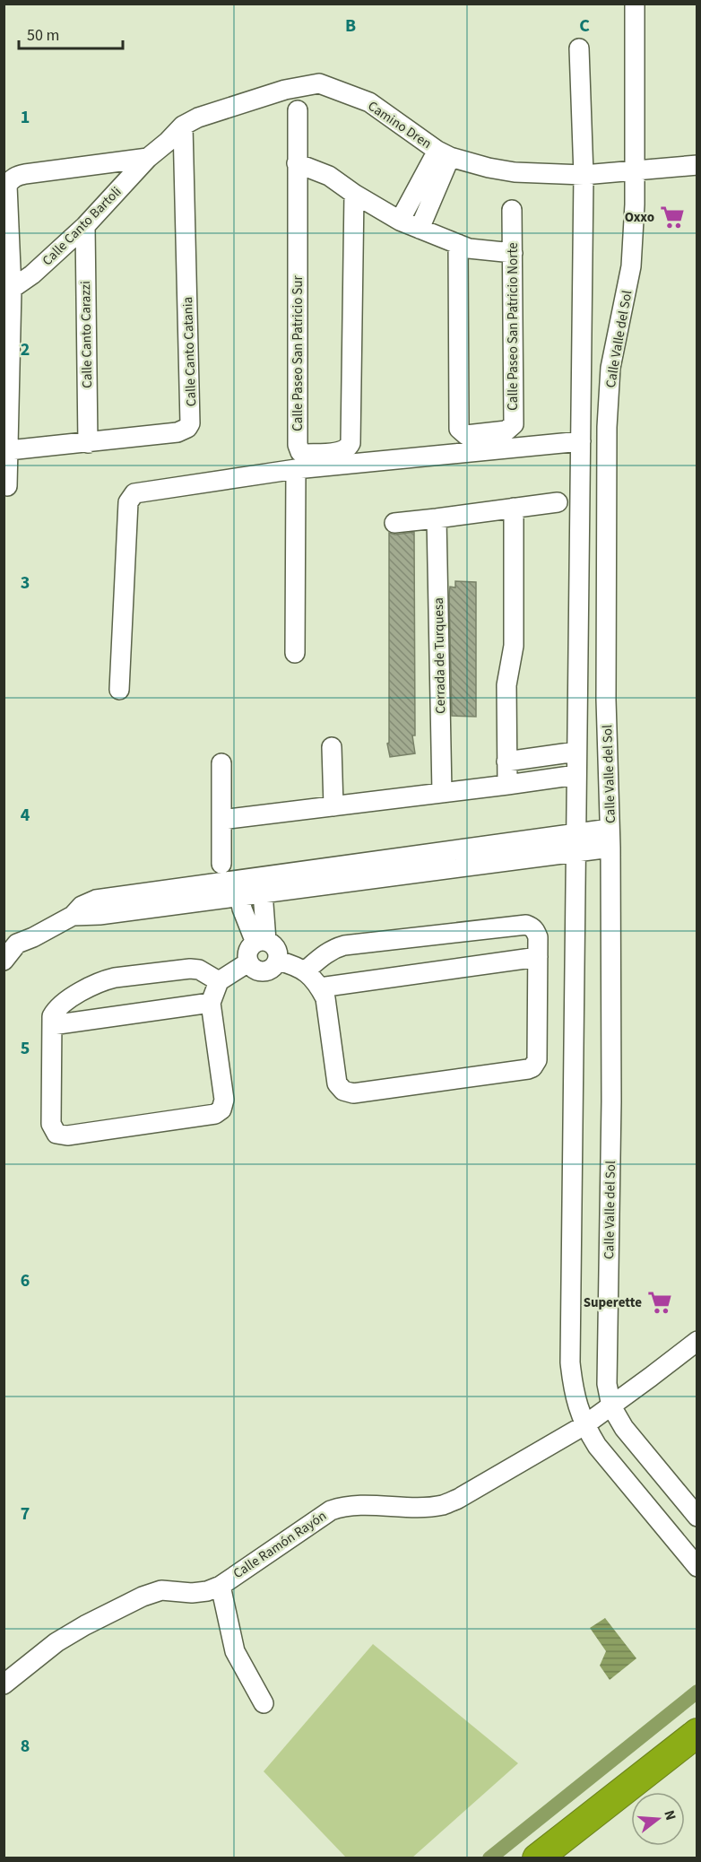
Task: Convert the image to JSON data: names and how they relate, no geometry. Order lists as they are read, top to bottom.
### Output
{
  "streets": {
    "street": [
      "Camino Dren",
      "Calle Canto Bartoli",
      "Calle Paseo San Patricio Norte",
      "Calle Canto Carazzi",
      "Calle Valle del Sol",
      "Calle Canto Catania",
      "Calle Paseo San Patricio Sur",
      "Cerrada de Turquesa",
      "Calle Ramón Rayón"
    ]
  },
  "crossings": [
    ["Camino Dren", "Calle Canto Bartoli"],
    ["Camino Dren", "Calle Valle del Sol"],
    ["Camino Dren", "Calle Canto Catania"],
    ["Calle Canto Bartoli", "Calle Canto Carazzi"],
    ["Calle Canto Carazzi", "Calle Canto Catania"],
    ["Calle Valle del Sol", "Calle Ramón Rayón"]
  ],
  "places": {
    "supermarket": ["Oxxo", "Superette"]
  },
  "scale_bar": "50 m",
  "north": "right",
  "grid": {
    "columns": ["B", "C"],
    "rows": [
      "1",
      "2",
      "3",
      "4",
      "5",
      "6",
      "7",
      "8"
    ]
  }
}
